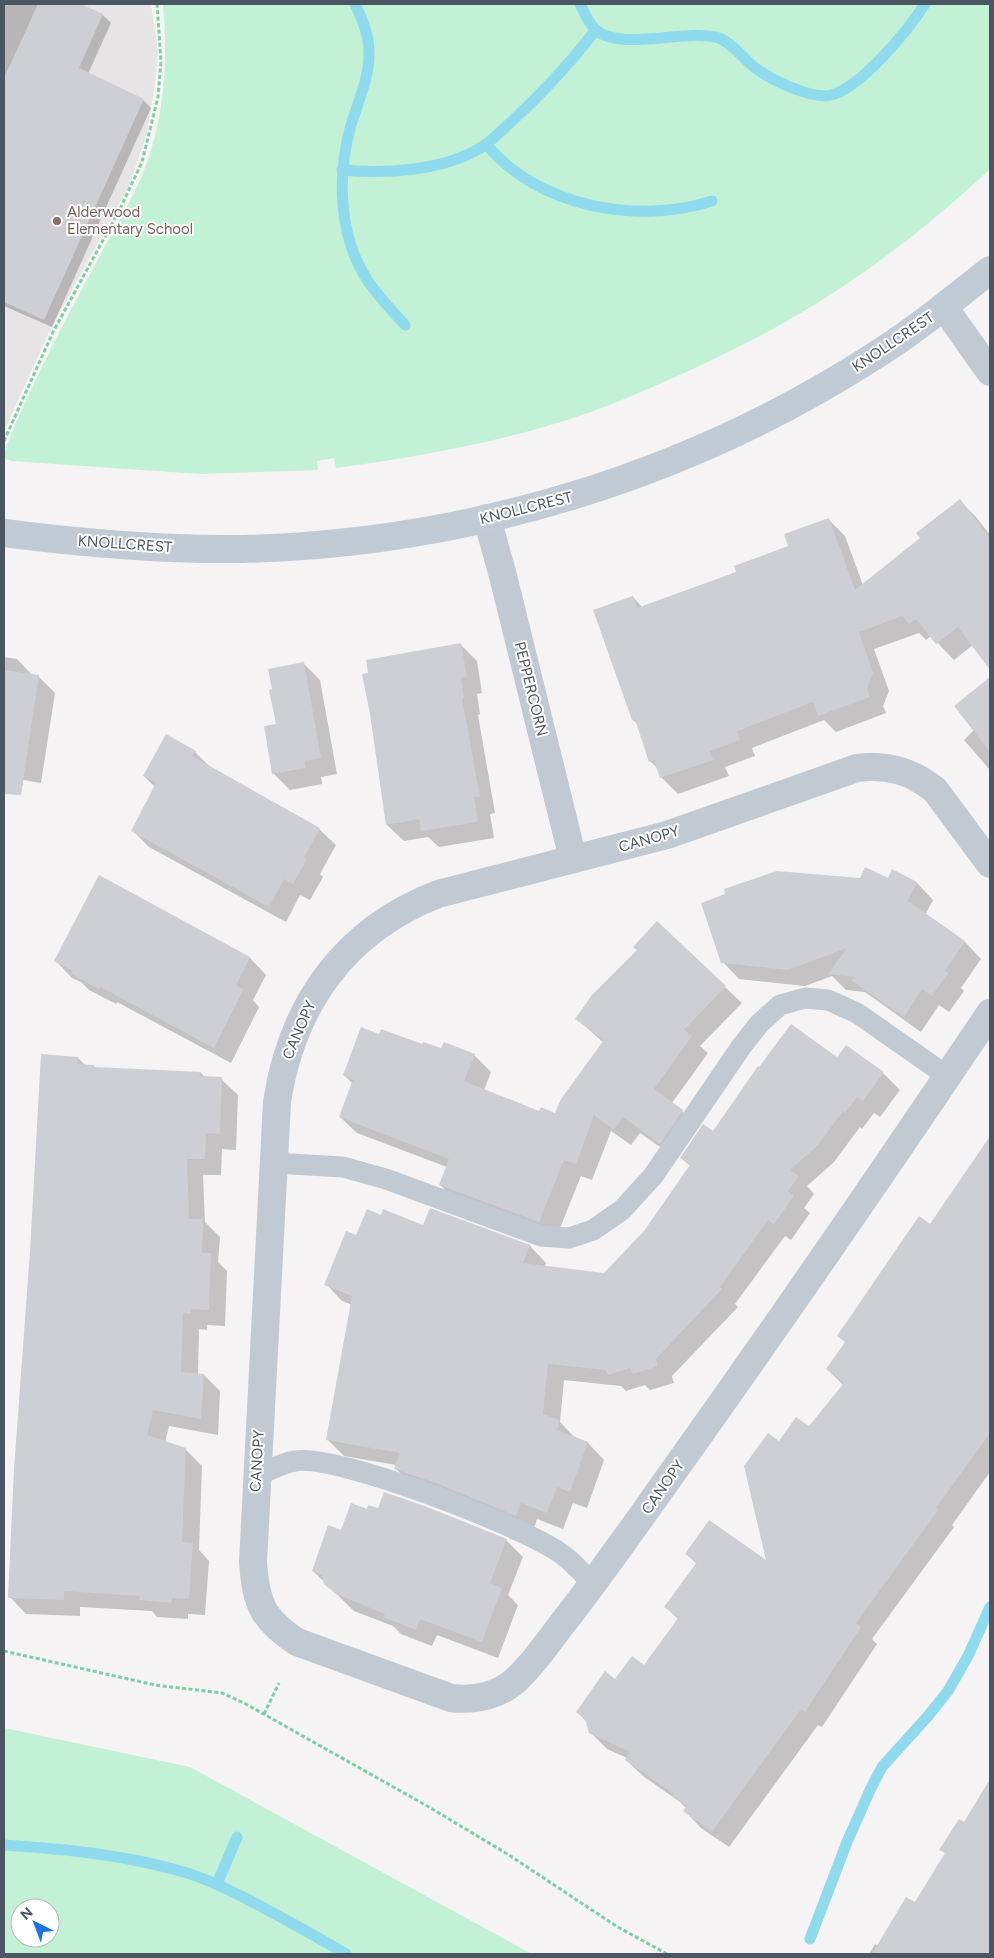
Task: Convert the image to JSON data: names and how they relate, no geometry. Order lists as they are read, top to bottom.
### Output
{
  "streets": {
    "street": ["KNOLLCREST", "PEPPERCORN", "CANOPY"]
  },
  "crossings": [
    ["KNOLLCREST", "PEPPERCORN"],
    ["PEPPERCORN", "CANOPY"]
  ],
  "places": ["Alderwood Elementary School"],
  "north": "top left"
}
